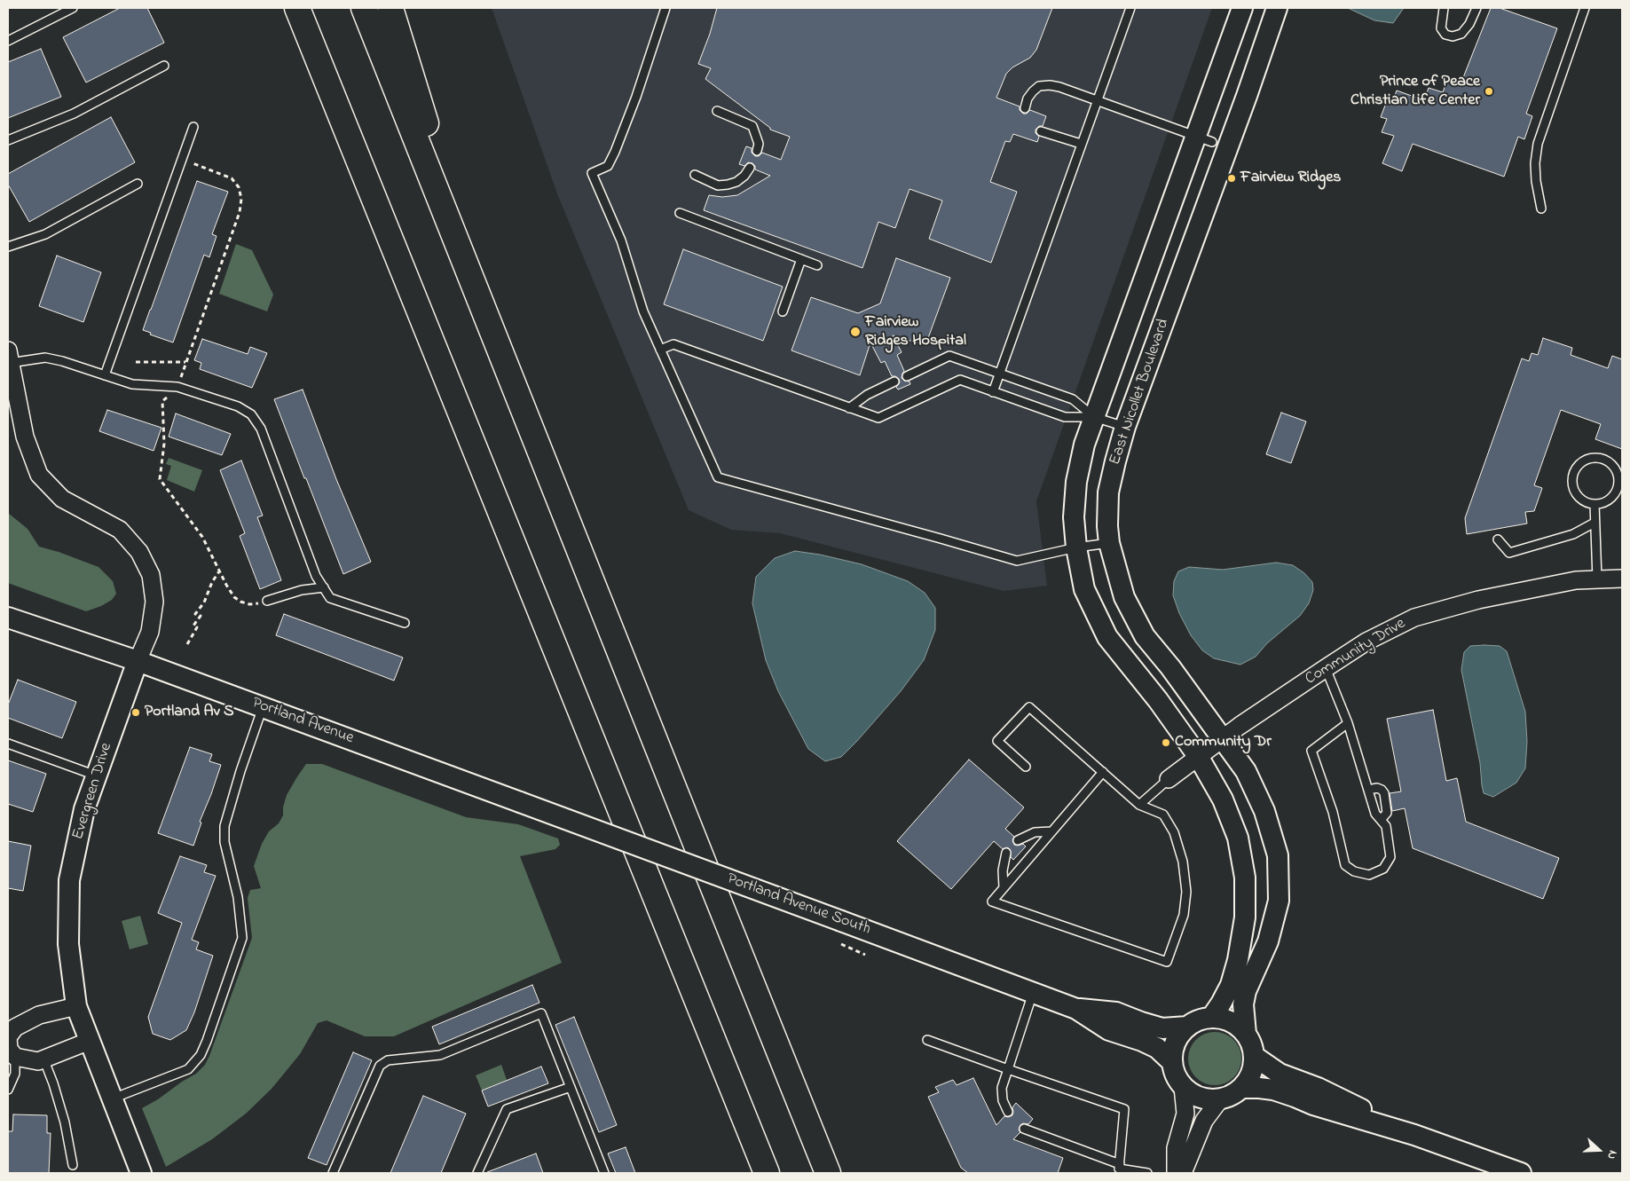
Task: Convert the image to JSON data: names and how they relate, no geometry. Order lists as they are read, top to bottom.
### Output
{
  "streets": {
    "street": [
      "East Nicollet Boulevard",
      "Community Drive",
      "Portland Avenue",
      "Evergreen Drive",
      "Portland Avenue South"
    ]
  },
  "crossings": [
    ["East Nicollet Boulevard", "Community Drive"],
    ["East Nicollet Boulevard", "Portland Avenue South"],
    ["Portland Avenue", "Evergreen Drive"],
    ["Portland Avenue", "Portland Avenue South"]
  ],
  "places": [
    "Prince of Peace Christian Life Center",
    "Fairview Ridges",
    "Fairview Ridges Hospital",
    "Portland Av S",
    "Community Dr"
  ],
  "north": "right"
}
